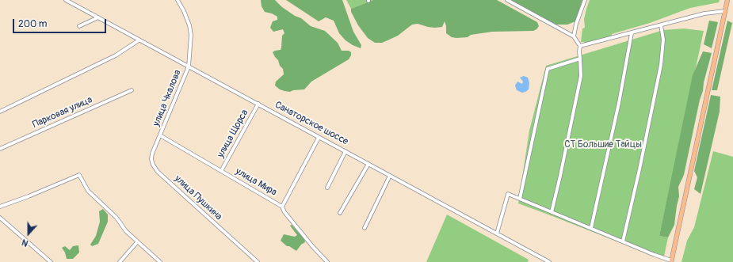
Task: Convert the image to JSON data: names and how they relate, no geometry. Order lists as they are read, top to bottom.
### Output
{
  "streets": {
    "street": [
      "улица Чкалова",
      "Парковая улица",
      "Санаторское шоссе",
      "улица Щорса",
      "улица Мира",
      "улица Пушкина"
    ]
  },
  "crossings": [
    ["улица Чкалова", "Санаторское шоссе"],
    ["улица Чкалова", "улица Мира"],
    ["улица Чкалова", "улица Пушкина"],
    ["Санаторское шоссе", "улица Щорса"],
    ["улица Щорса", "улица Мира"],
    ["улица Мира", "улица Пушкина"]
  ],
  "parks": ["СТ Большие Тайцы"],
  "scale_bar": "200 m",
  "north": "bottom"
}
